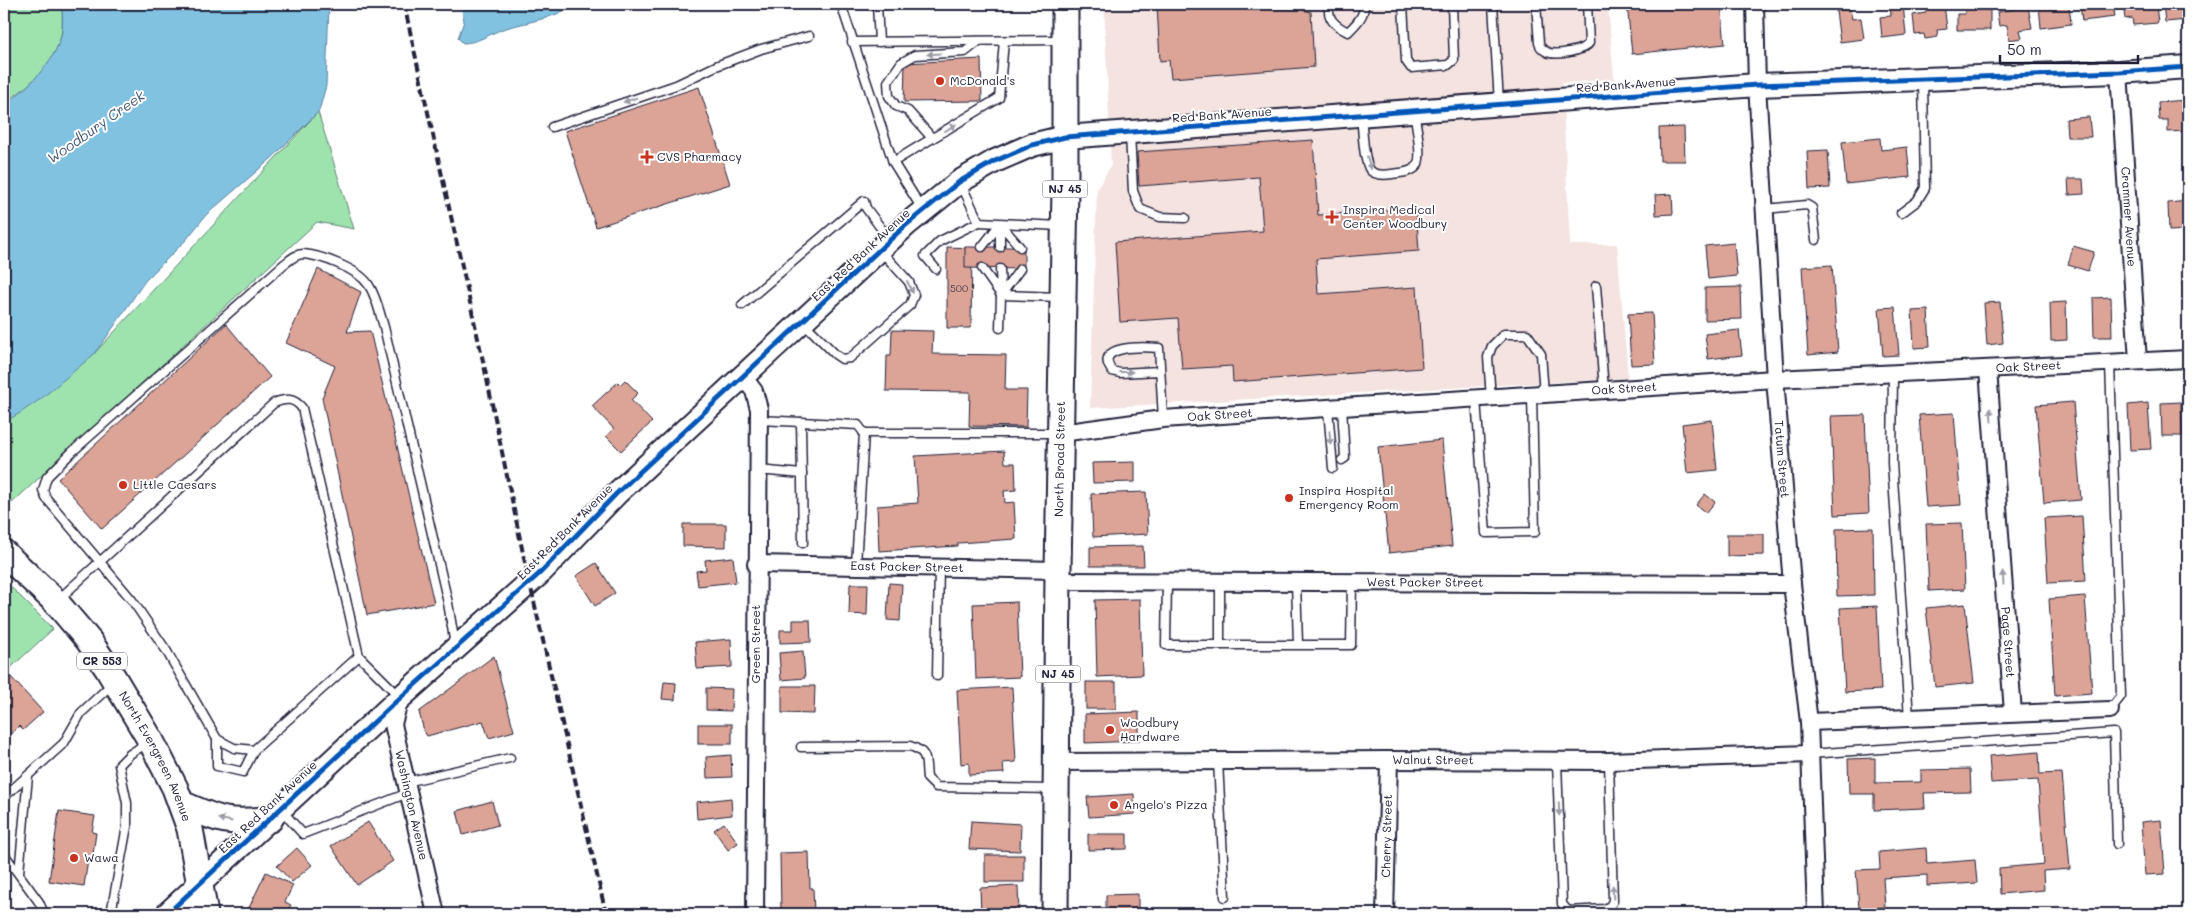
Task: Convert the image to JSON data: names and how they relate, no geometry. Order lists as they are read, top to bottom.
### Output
{
  "streets": {
    "main road": [
      "NJ 45",
      "North Broad Street",
      "CR 553",
      "North Evergreen Avenue"
    ],
    "street": [
      "Red Bank Avenue",
      "Crammer Avenue",
      "East Red Bank Avenue",
      "Oak Street",
      "Tatum Street",
      "East Packer Street",
      "West Packer Street",
      "Page Street",
      "Green Street",
      "Walnut Street",
      "Washington Avenue",
      "Cherry Street"
    ]
  },
  "crossings": [
    ["Red Bank Avenue", "Crammer Avenue"],
    ["Red Bank Avenue", "East Red Bank Avenue"],
    ["Red Bank Avenue", "North Broad Street"],
    ["Red Bank Avenue", "Tatum Street"],
    ["Crammer Avenue", "Oak Street"],
    ["East Red Bank Avenue", "North Broad Street"],
    ["East Red Bank Avenue", "Green Street"],
    ["East Red Bank Avenue", "North Evergreen Avenue"],
    ["East Red Bank Avenue", "Washington Avenue"],
    ["Oak Street", "North Broad Street"],
    ["Oak Street", "Tatum Street"],
    ["Oak Street", "Page Street"],
    ["North Broad Street", "East Packer Street"],
    ["North Broad Street", "West Packer Street"],
    ["North Broad Street", "Walnut Street"],
    ["Tatum Street", "West Packer Street"],
    ["Tatum Street", "Walnut Street"],
    ["East Packer Street", "West Packer Street"],
    ["East Packer Street", "Green Street"],
    ["Walnut Street", "Cherry Street"]
  ],
  "one_way": ["Page Street"],
  "water": ["Woodbury Creek"],
  "places": {
    "other": [
      "McDonald's",
      "Little Caesars",
      "Inspira Hospital Emergency Room",
      "Woodbury Hardware",
      "Angelo's Pizza",
      "Wawa"
    ],
    "health": ["CVS Pharmacy", "Inspira Medical Center Woodbury"]
  },
  "house_numbers": ["500"],
  "scale_bar": "50 m"
}
